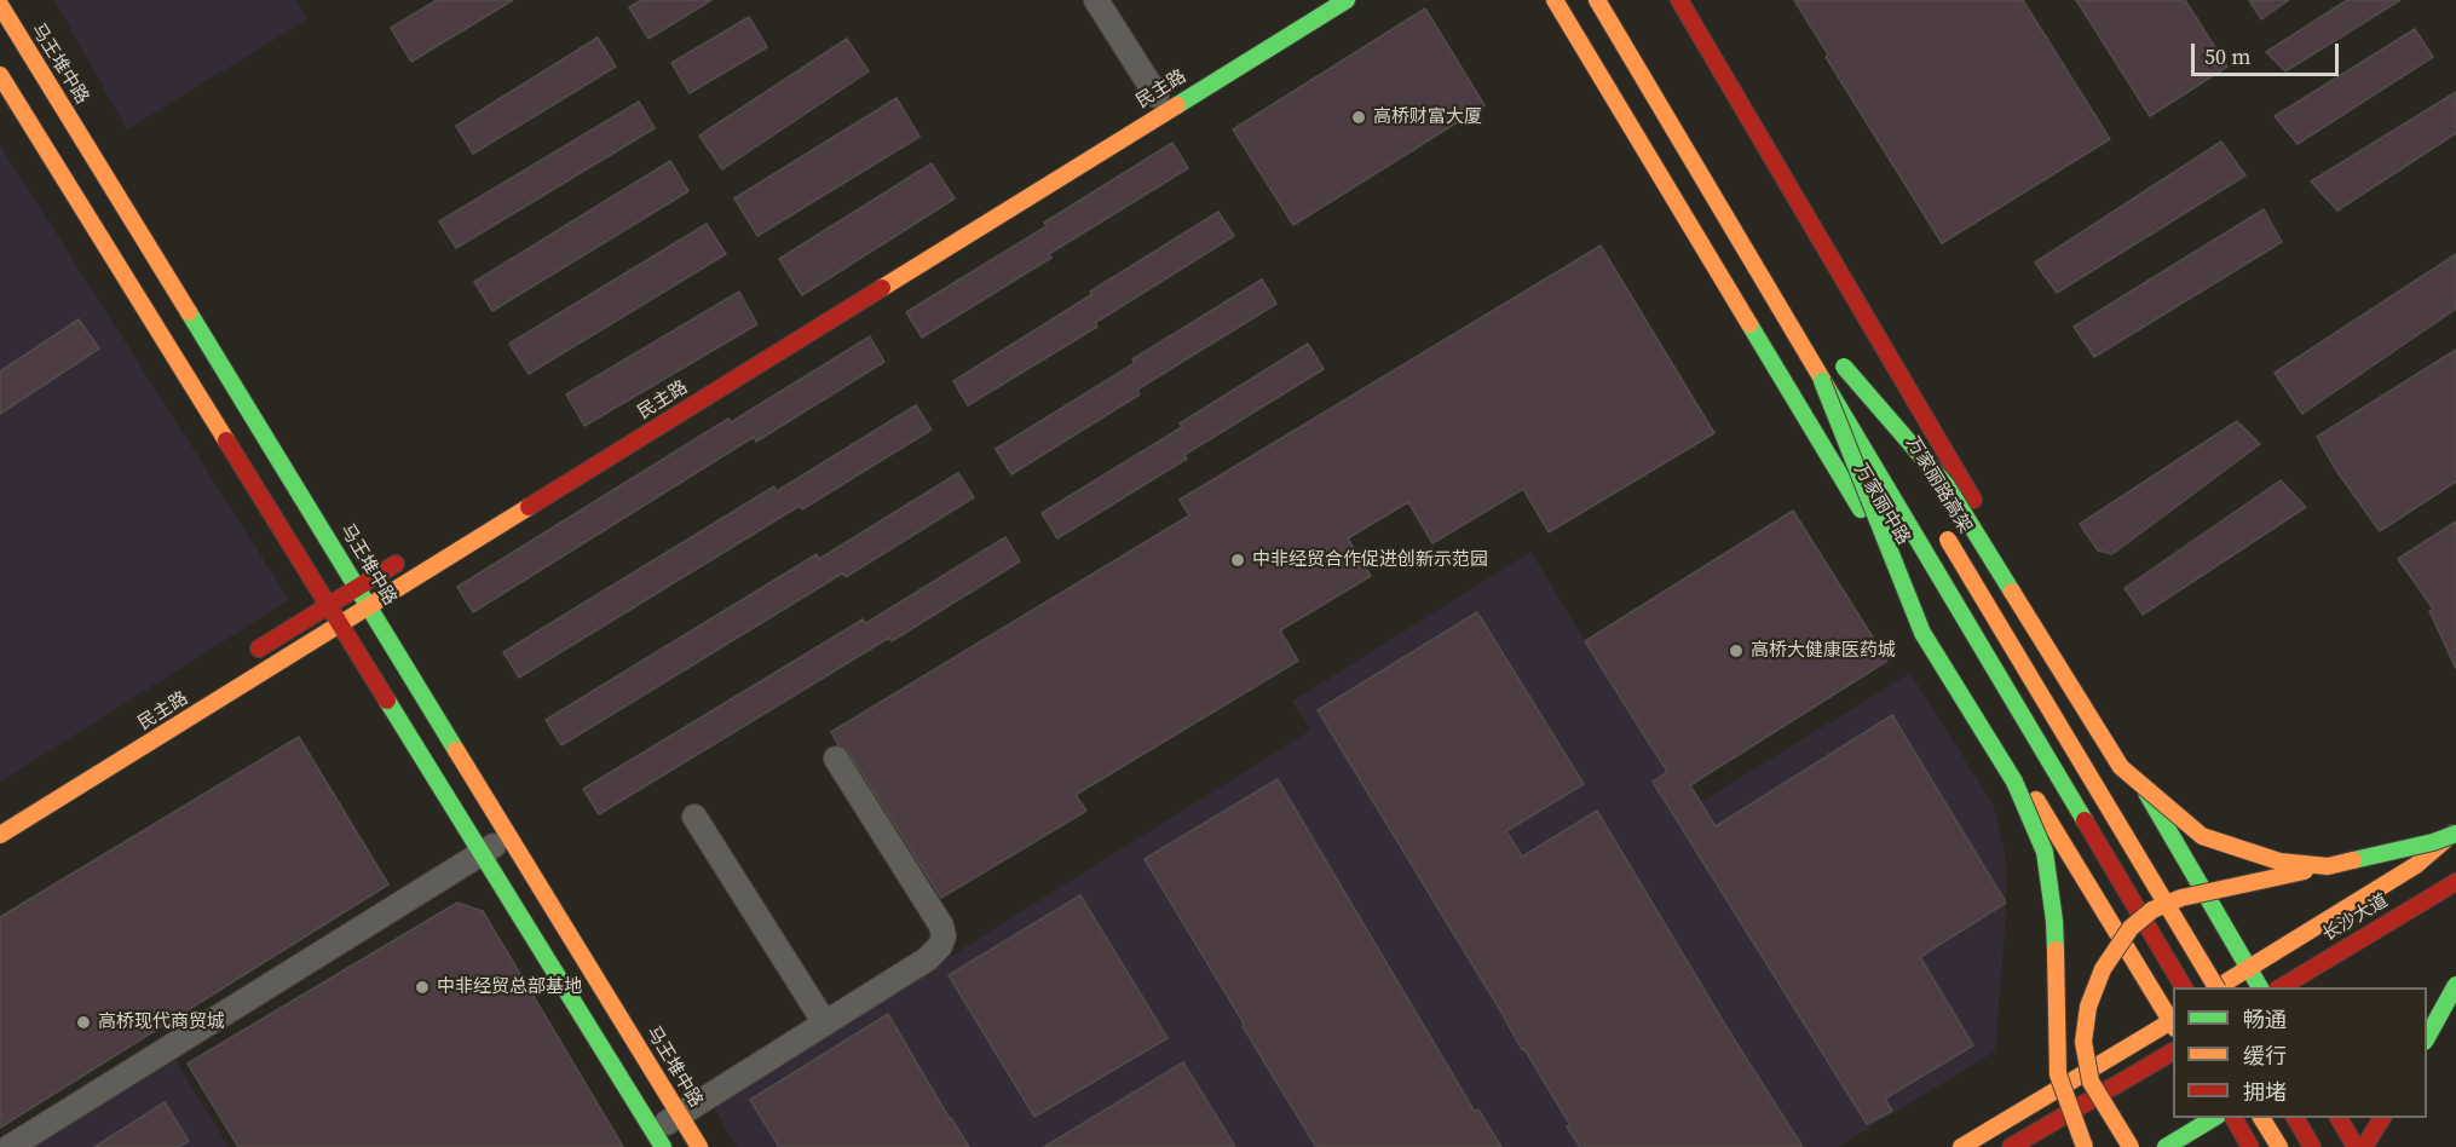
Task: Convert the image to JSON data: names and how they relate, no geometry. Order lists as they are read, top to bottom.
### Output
{
  "streets": {
    "main road": [
      "马王堆中路",
      "民主路",
      "万家丽路高架",
      "万家丽中路",
      "长沙大道"
    ]
  },
  "crossings": [
    ["马王堆中路", "民主路"]
  ],
  "places": [
    "高桥财富大厦",
    "中非经贸合作促进创新示范园",
    "高桥大健康医药城",
    "中非经贸总部基地",
    "高桥现代商贸城"
  ],
  "legend": ["畅通", "缓行", "拥堵"],
  "scale_bar": "50 m"
}
